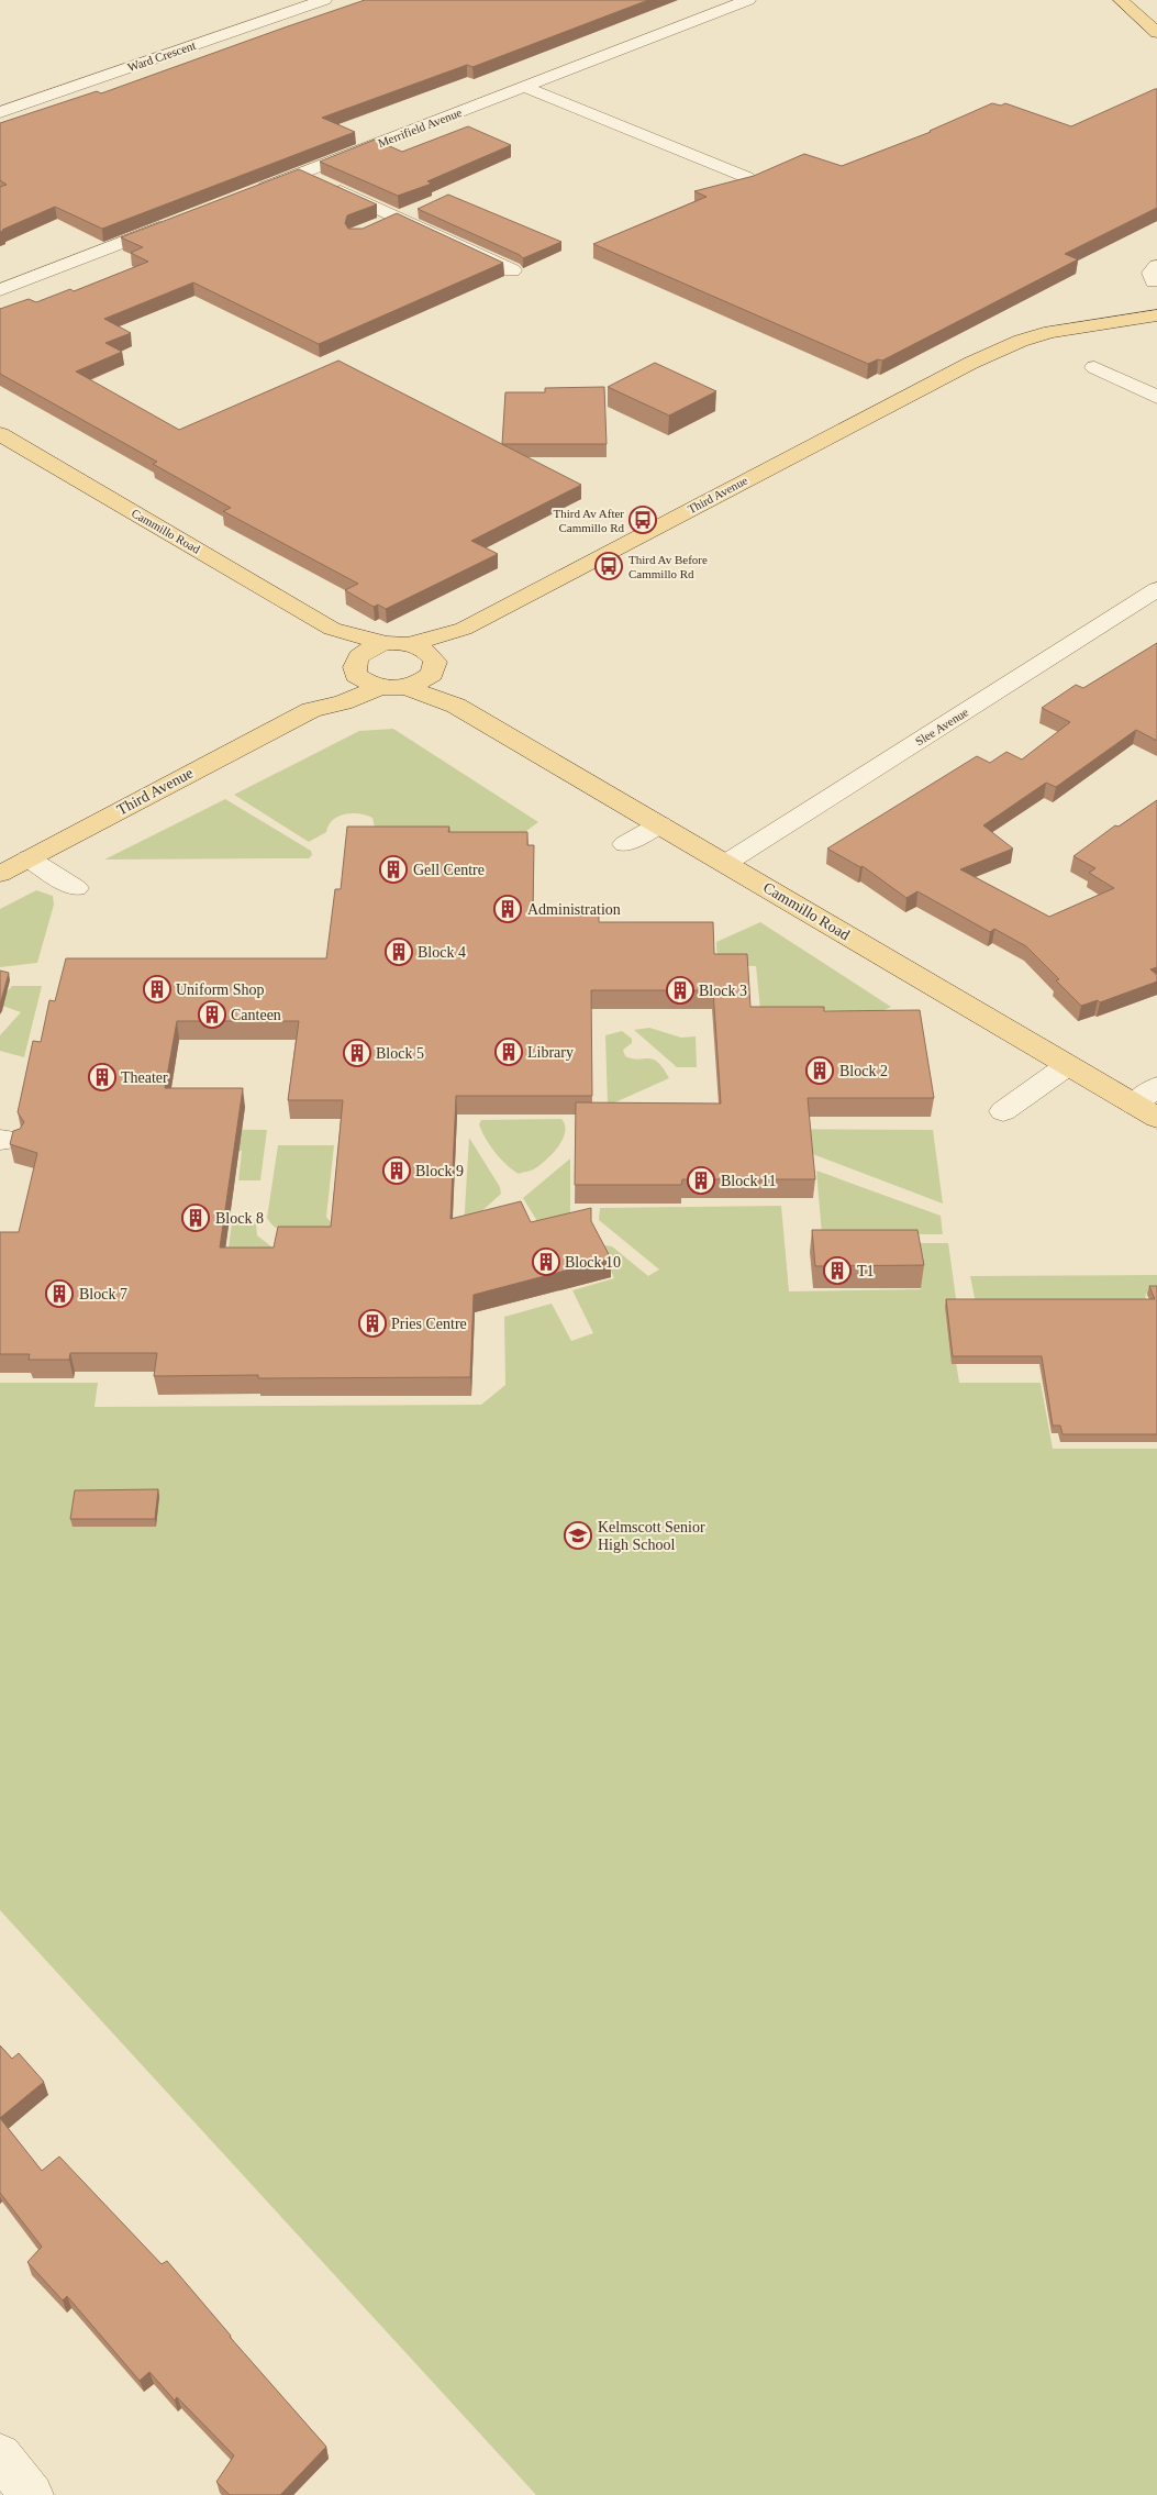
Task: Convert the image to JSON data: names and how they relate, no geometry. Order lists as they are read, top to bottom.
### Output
{
  "streets": {
    "main road": ["Third Avenue", "Cammillo Road"],
    "street": ["Ward Crescent", "Merrifield Avenue", "Slee Avenue"]
  },
  "crossings": [
    ["Third Avenue", "Cammillo Road"],
    ["Cammillo Road", "Slee Avenue"]
  ],
  "places": {
    "bus stop": ["Third Av After Cammillo Rd", "Third Av Before Cammillo Rd"],
    "building": [
      "Gell Centre",
      "Administration",
      "Block 4",
      "Uniform Shop",
      "Block 3",
      "Canteen",
      "Library",
      "Block 5",
      "Block 2",
      "Theater",
      "Block 9",
      "Block 11",
      "Block 8",
      "Block 10",
      "T1",
      "Block 7",
      "Pries Centre"
    ],
    "school or university": ["Kelmscott Senior High School"]
  }
}
